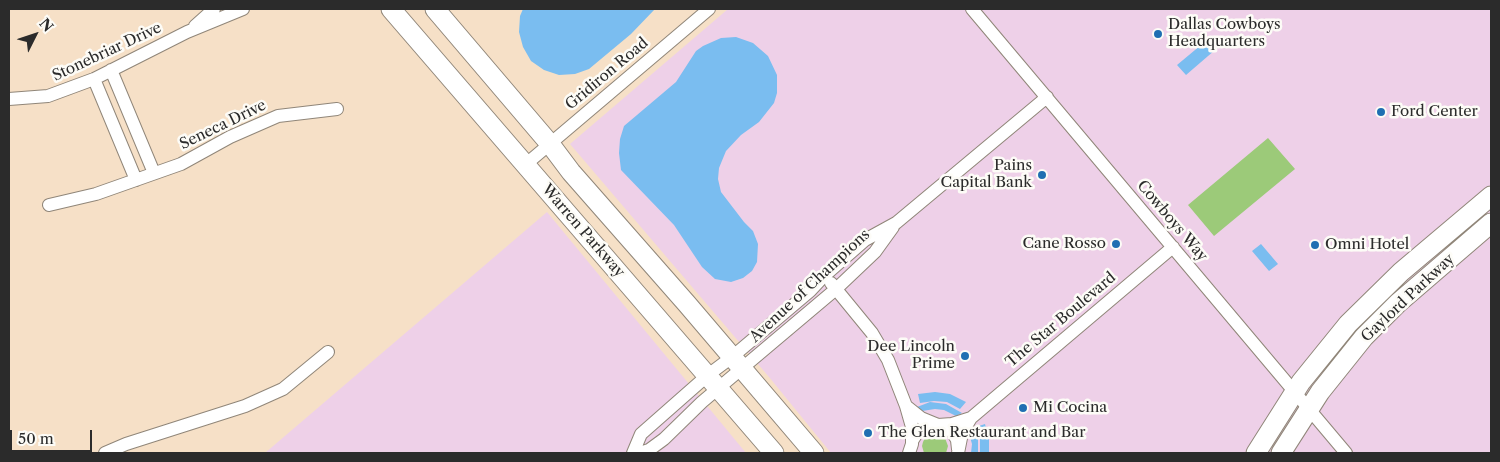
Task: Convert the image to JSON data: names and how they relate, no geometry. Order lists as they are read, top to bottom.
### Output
{
  "streets": {
    "main road": ["Warren Parkway", "Gaylord Parkway"],
    "street": [
      "Stonebriar Drive",
      "Gridiron Road",
      "Seneca Drive",
      "Cowboys Way",
      "Avenue of Champions",
      "The Star Boulevard"
    ]
  },
  "crossings": [
    ["Gridiron Road", "Warren Parkway"],
    ["Cowboys Way", "Avenue of Champions"],
    ["Cowboys Way", "Gaylord Parkway"],
    ["Cowboys Way", "The Star Boulevard"],
    ["Warren Parkway", "Avenue of Champions"]
  ],
  "places": [
    "Dallas Cowboys Headquarters",
    "Ford Center",
    "Pains Capital Bank",
    "Cane Rosso",
    "Omni Hotel",
    "Dee Lincoln Prime",
    "Mi Cocina",
    "The Glen Restaurant and Bar"
  ],
  "scale_bar": "50 m",
  "north": "top right"
}
